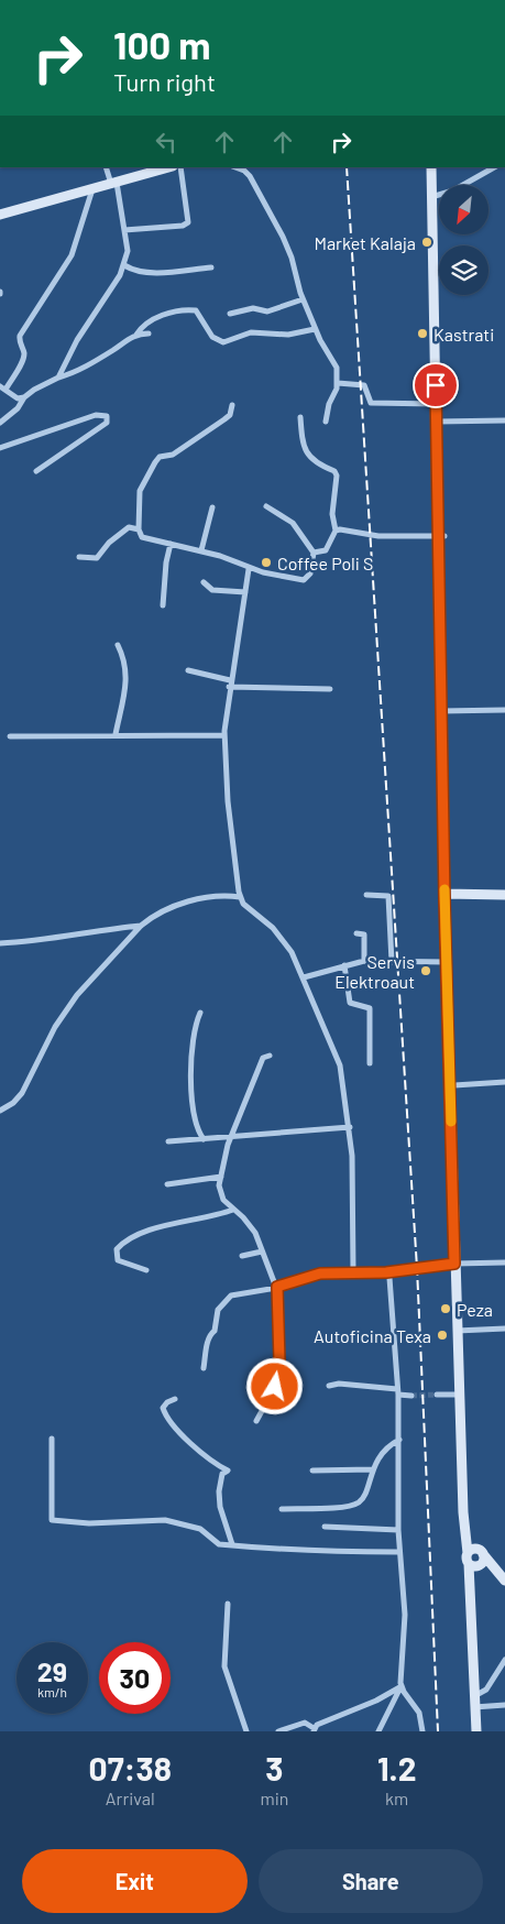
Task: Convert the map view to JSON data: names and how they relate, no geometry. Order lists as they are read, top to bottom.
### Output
{
  "places": [
    "Market Kalaja",
    "Kastrati",
    "Coffee Poli S",
    "Servis Elektroaut",
    "Peza",
    "Autoficina Texa"
  ],
  "north": "bottom left",
  "page": {
    "turn": ["100 m", "Turn right"],
    "speed": "29 km/h",
    "limit": "30",
    "eta": [
      "07:38",
      "Arrival",
      "3",
      "min",
      "1.2",
      "km"
    ],
    "buttons": ["Exit", "Share"]
  }
}
